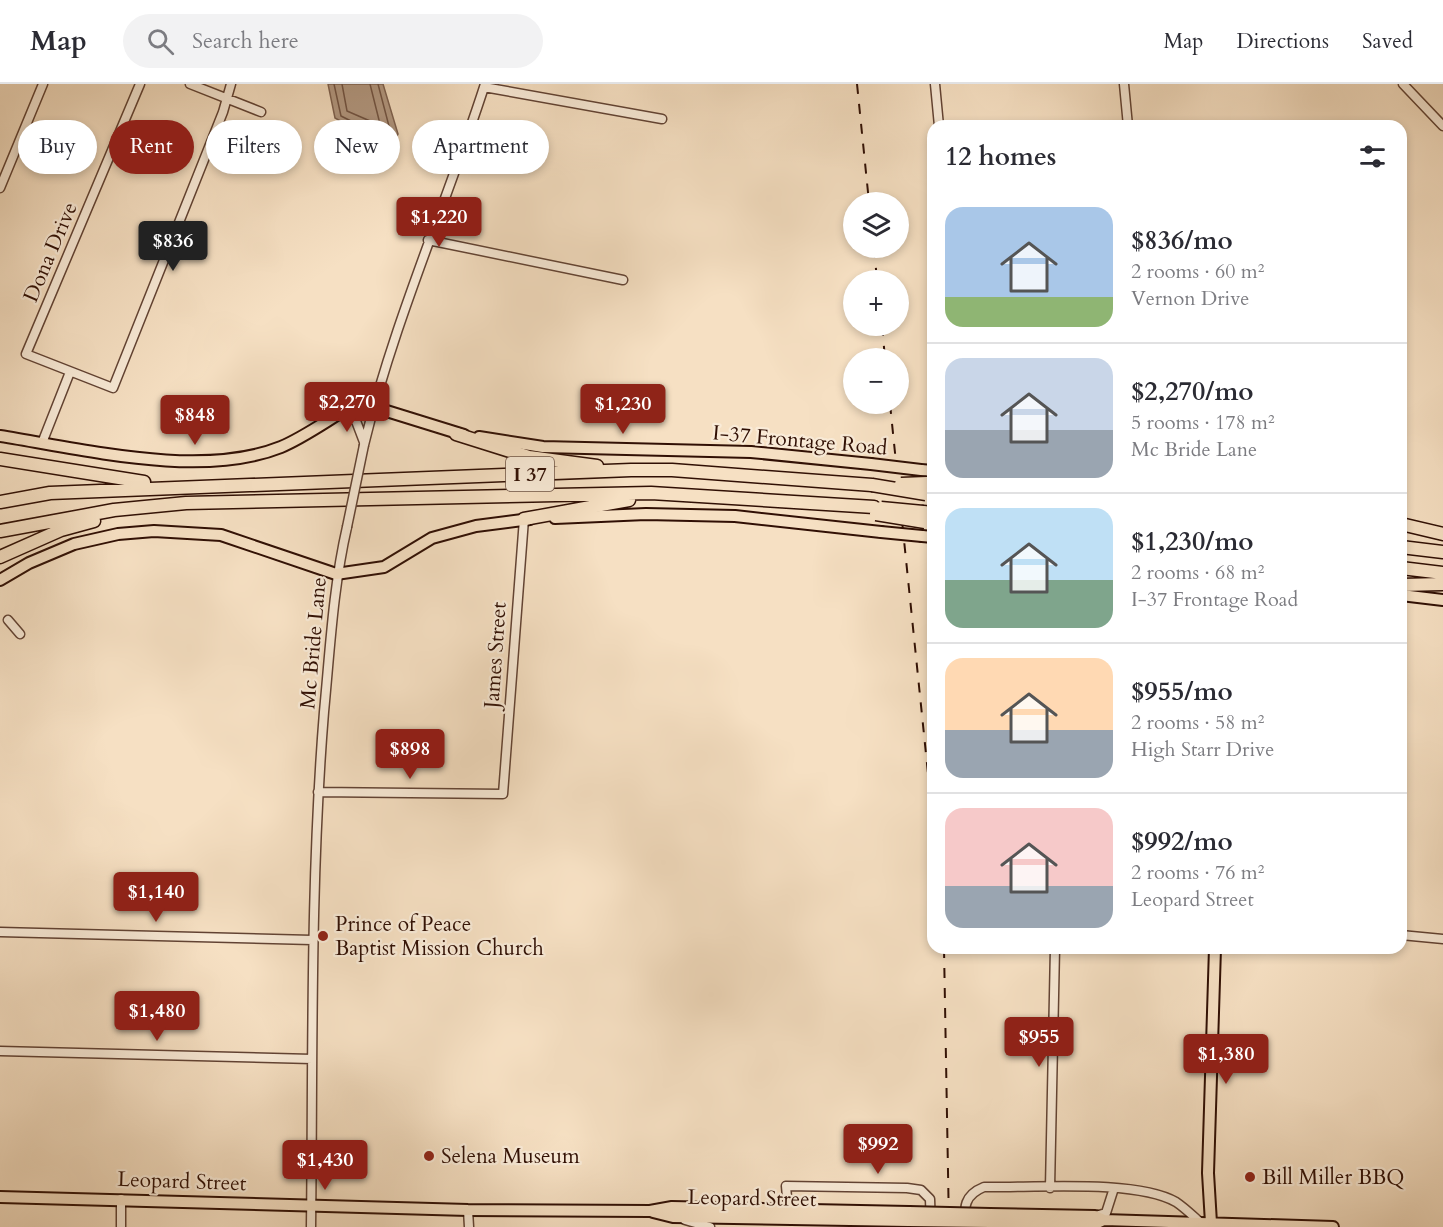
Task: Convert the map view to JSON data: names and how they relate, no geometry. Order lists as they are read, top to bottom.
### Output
{
  "streets": {
    "highway": ["I 37"],
    "main road": ["I-37 Frontage Road", "Leopard Street"],
    "street": ["Dona Drive", "Mc Bride Lane", "James Street"]
  },
  "crossings": [
    ["I-37 Frontage Road", "Mc Bride Lane"],
    ["Mc Bride Lane", "James Street"],
    ["Mc Bride Lane", "Leopard Street"]
  ],
  "places": ["Prince of Peace Baptist Mission Church", "Selena Museum", "Bill Miller BBQ"],
  "page": {
    "header": "Map",
    "search": "Search here",
    "nav": ["Map", "Directions", "Saved"],
    "chip": [
      "Buy",
      "Rent",
      "Filters",
      "New",
      "Apartment"
    ],
    "heading": "12 homes",
    "map_buttons": ["+", "−"],
    "list": [
      {
        "name": "$836/mo",
        "note": "2 rooms · 60 m² · Vernon Drive"
      },
      {
        "name": "$2,270/mo",
        "note": "5 rooms · 178 m² · Mc Bride Lane"
      },
      {
        "name": "$1,230/mo",
        "note": "2 rooms · 68 m² · I-37 Frontage Road"
      },
      {
        "name": "$955/mo",
        "note": "2 rooms · 58 m² · High Starr Drive"
      },
      {
        "name": "$992/mo",
        "note": "2 rooms · 76 m² · Leopard Street"
      }
    ],
    "price": [
      "$1,220",
      "$836",
      "$2,270",
      "$1,230",
      "$848",
      "$898",
      "$1,140",
      "$1,480",
      "$955",
      "$1,380",
      "$992",
      "$1,430"
    ]
  }
}
